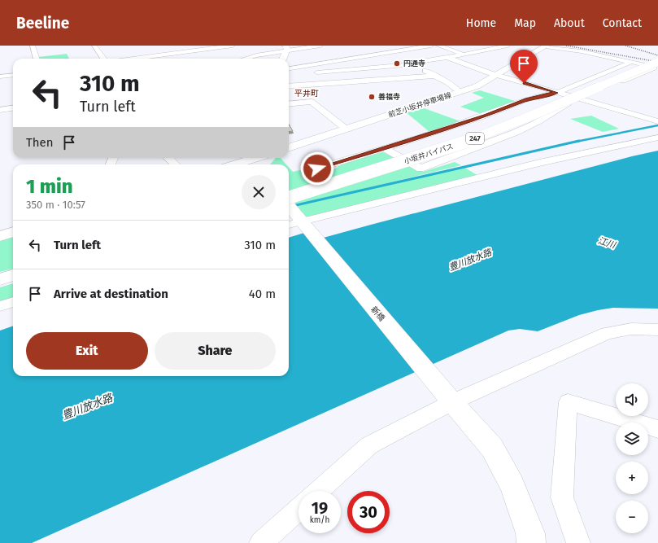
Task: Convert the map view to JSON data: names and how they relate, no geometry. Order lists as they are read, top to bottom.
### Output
{
  "streets": {
    "main road": [
      "前芝小坂井停車場線",
      "247",
      "小坂井バイパス",
      "新橋"
    ]
  },
  "districts": ["平井町"],
  "water": ["江川", "豊川放水路"],
  "places": ["円通寺", "善福寺"],
  "page": {
    "header": "Beeline",
    "nav": [
      "Home",
      "Map",
      "About",
      "Contact"
    ],
    "turn": ["310 m", "Turn left"],
    "then": "Then",
    "heading": ["1 min", "350 m · 10:57"],
    "list": [
      {
        "name": "Turn left",
        "value": "310 m"
      },
      {
        "name": "Arrive at destination",
        "value": "40 m"
      }
    ],
    "buttons": ["Exit", "Share"],
    "map_buttons": ["+", "−"],
    "speed": "19 km/h",
    "limit": "30"
  }
}
